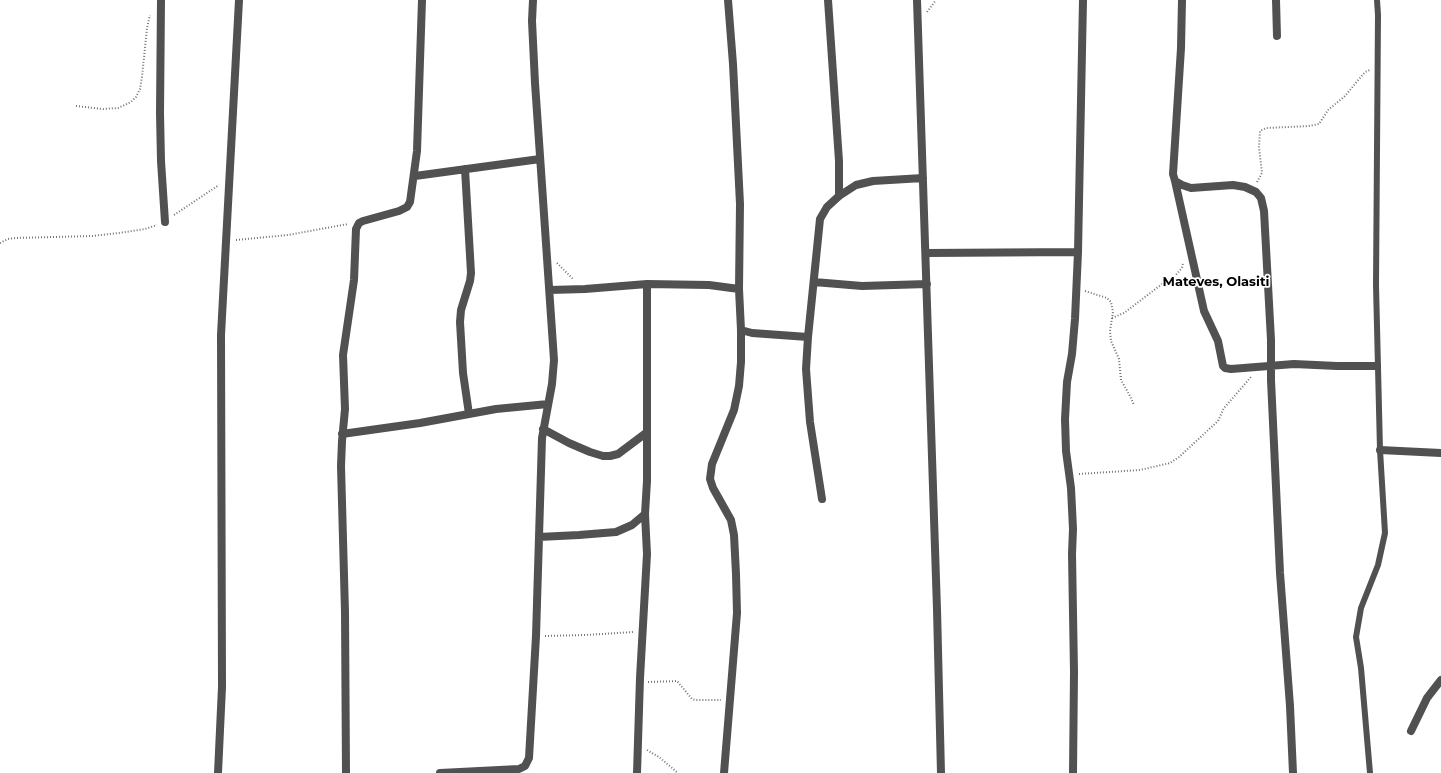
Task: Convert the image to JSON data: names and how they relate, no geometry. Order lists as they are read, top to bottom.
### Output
{
  "districts": ["Mateves, Olasiti"]
}
